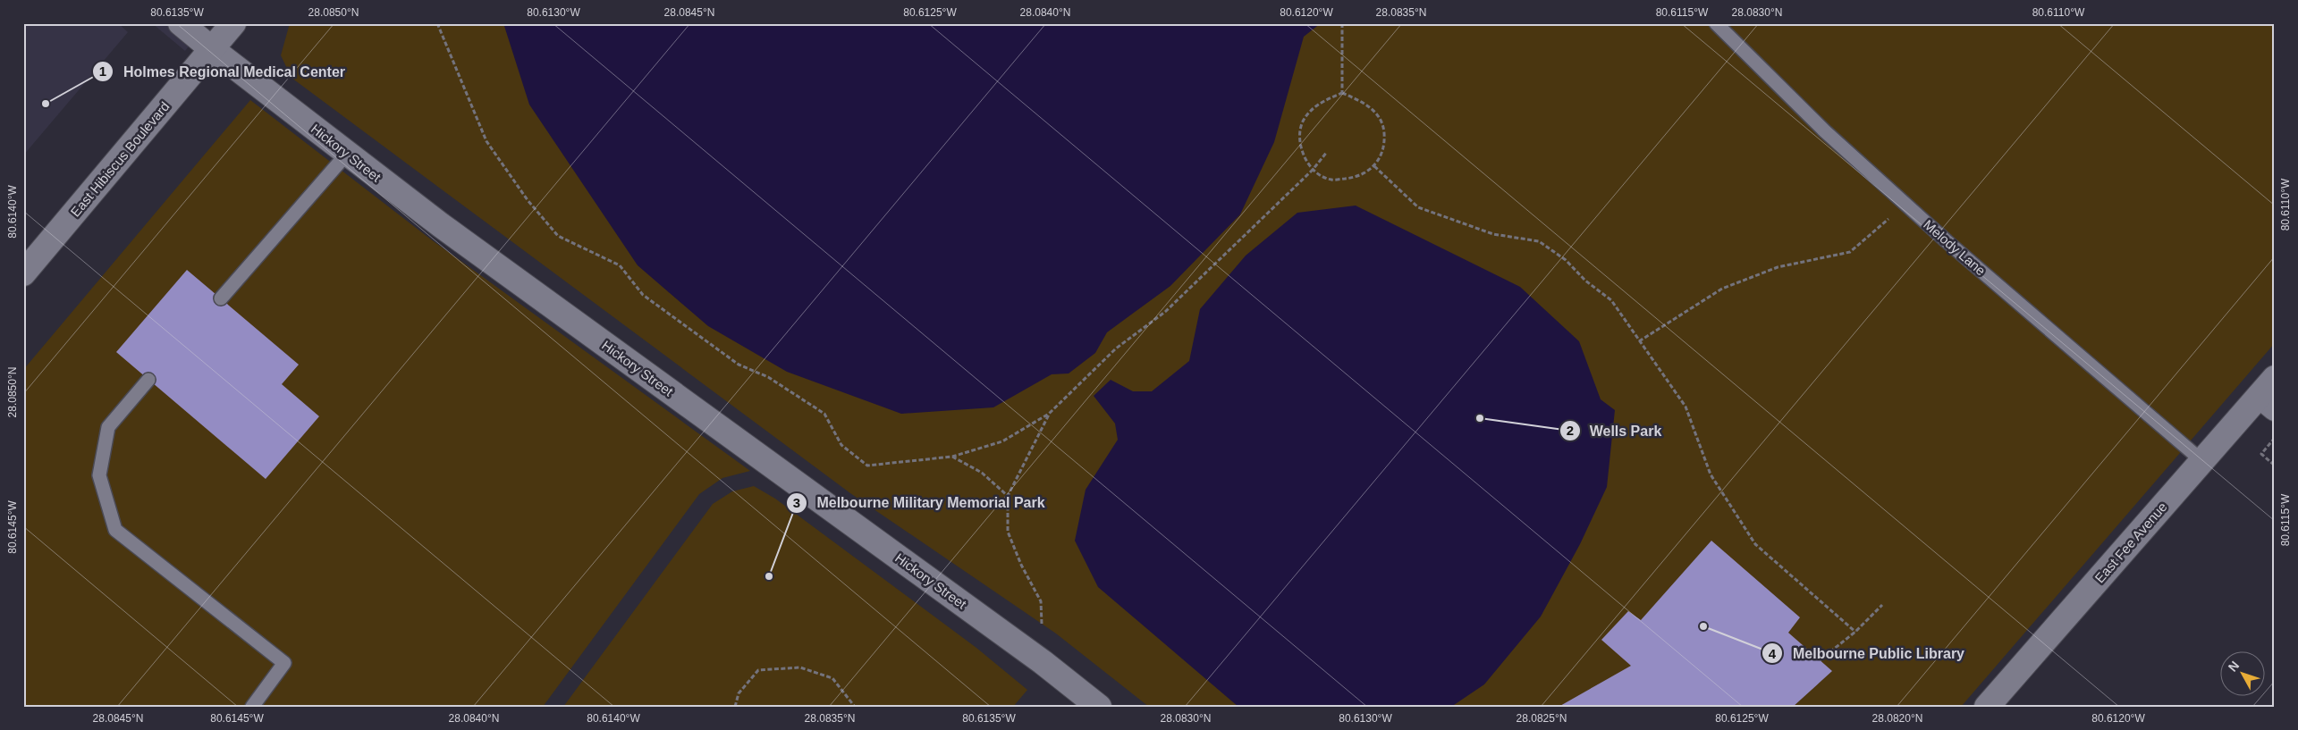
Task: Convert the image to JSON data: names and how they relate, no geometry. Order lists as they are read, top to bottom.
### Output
{
  "streets": {
    "street": ["Hickory Street", "East Hibiscus Boulevard", "East Fee Avenue"],
    "lane": ["Melody Lane"]
  },
  "crossings": [
    ["Hickory Street", "East Hibiscus Boulevard"],
    ["Melody Lane", "East Fee Avenue"]
  ],
  "places": [
    "Holmes Regional Medical Center",
    "Wells Park",
    "Melbourne Military Memorial Park",
    "Melbourne Public Library"
  ],
  "north": "top left",
  "coordinates": [
    "80.6135°W",
    "28.0850°N",
    "80.6130°W",
    "28.0845°N",
    "80.6125°W",
    "28.0840°N",
    "80.6120°W",
    "28.0835°N",
    "80.6115°W",
    "28.0830°N",
    "80.6110°W",
    "80.6140°W",
    "80.6145°W",
    "28.0825°N",
    "28.0820°N"
  ]
}
